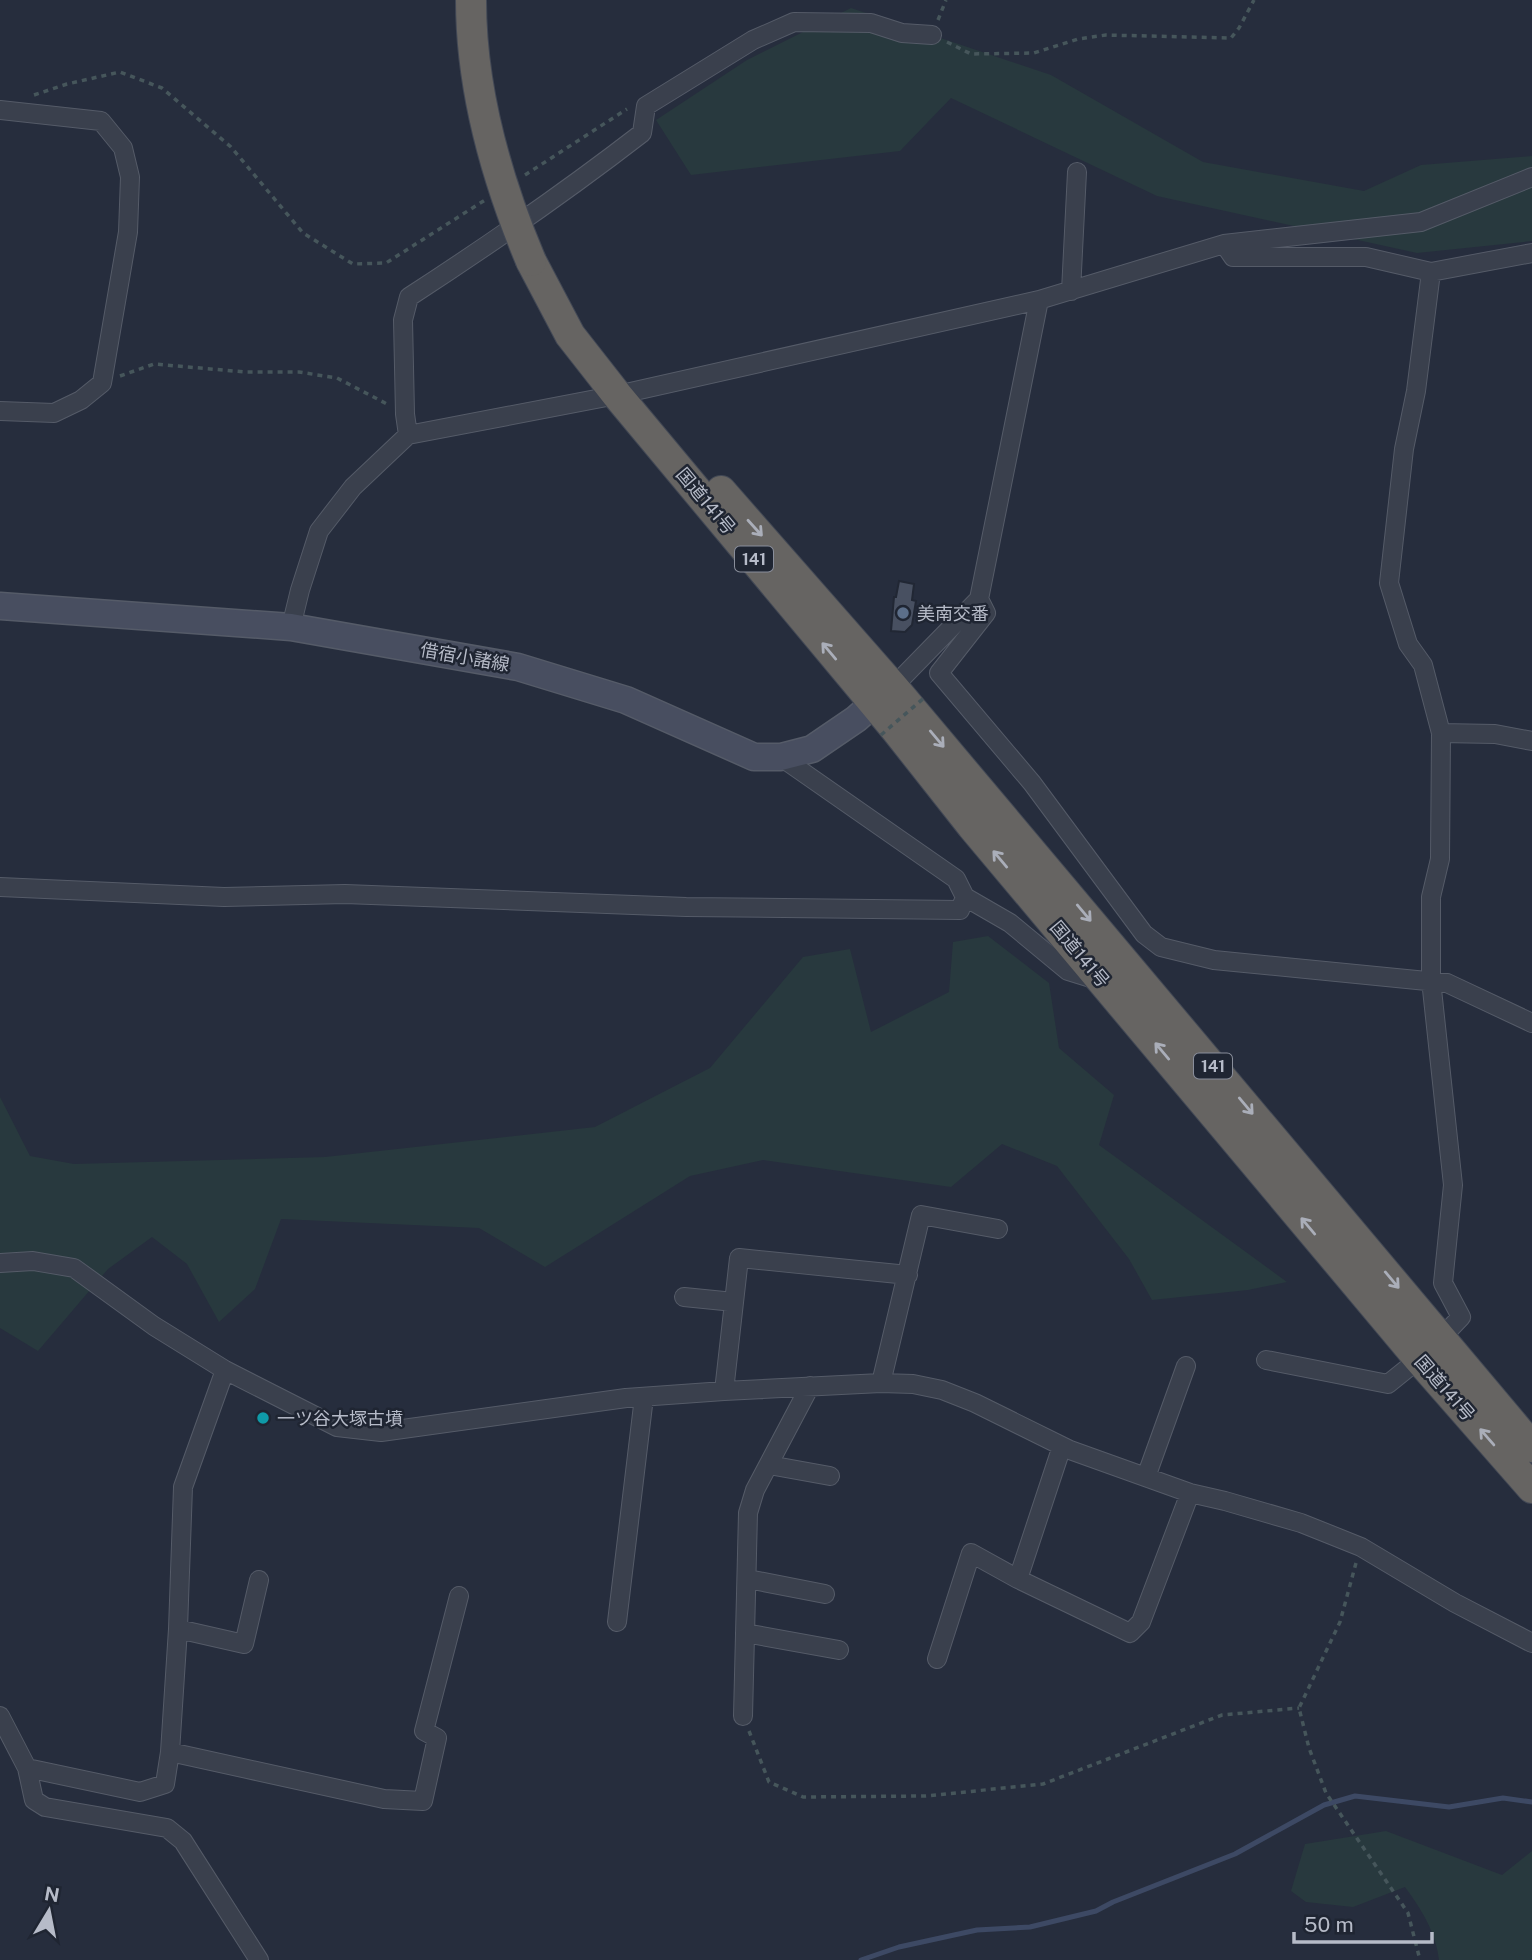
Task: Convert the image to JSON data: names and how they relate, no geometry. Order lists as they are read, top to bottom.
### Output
{
  "streets": {
    "highway": ["国道141号", "141"],
    "main road": ["借宿小諸線"]
  },
  "crossings": [
    ["国道141号", "借宿小諸線"]
  ],
  "places": ["美南交番", "一ツ谷大塚古墳"],
  "scale_bar": "50 m",
  "north": "top"
}
